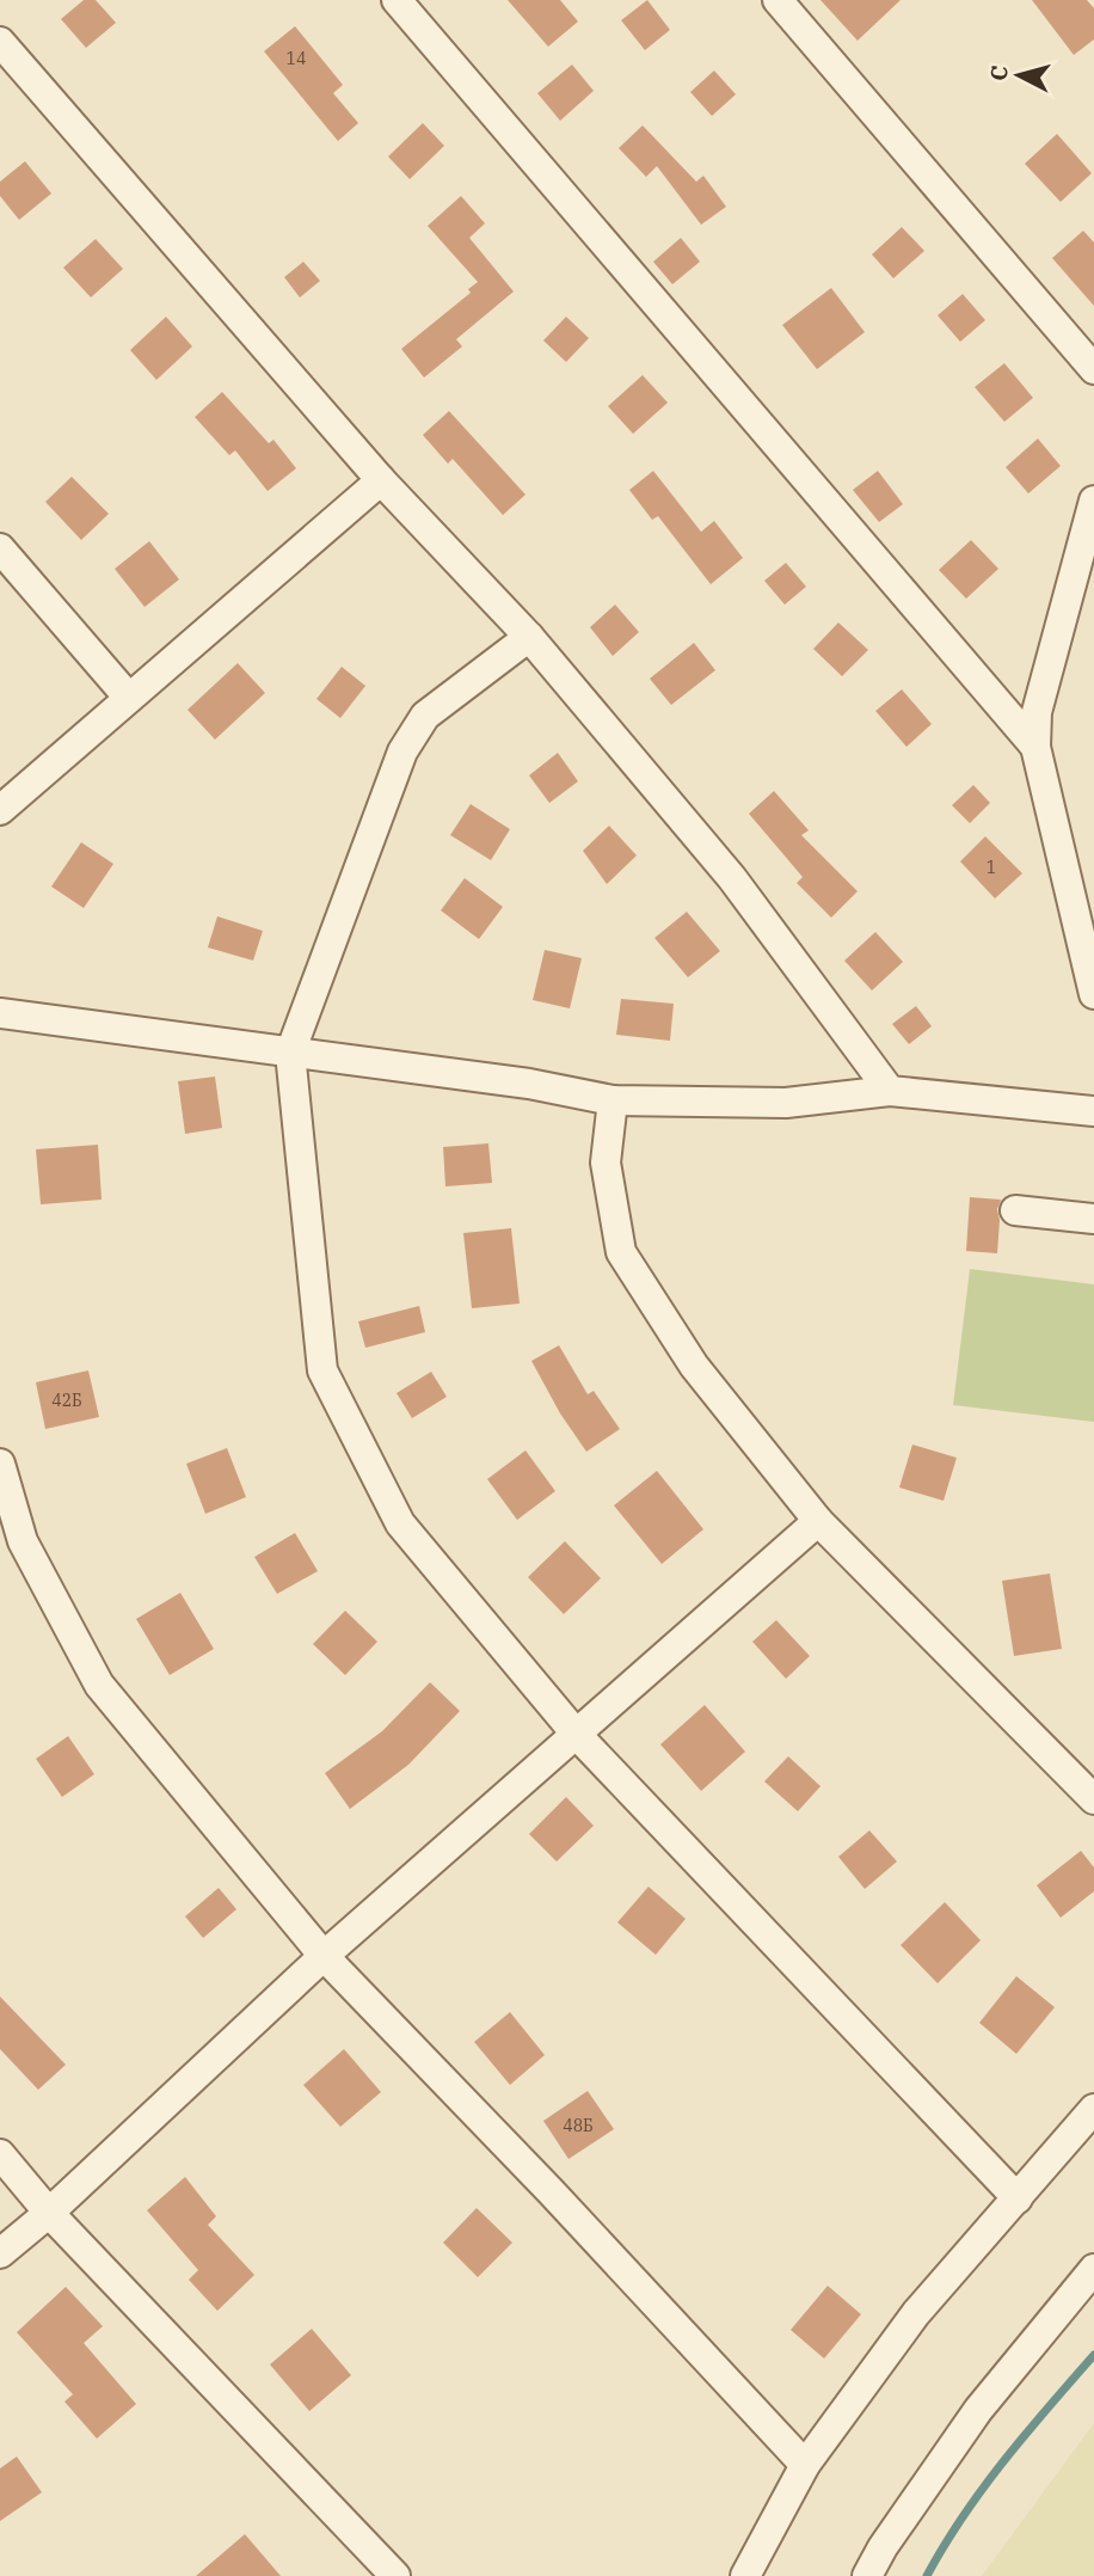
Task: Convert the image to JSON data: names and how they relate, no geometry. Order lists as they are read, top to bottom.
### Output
{
  "house_numbers": [
    "14",
    "1",
    "42Б",
    "48Б"
  ],
  "north": "left"
}
